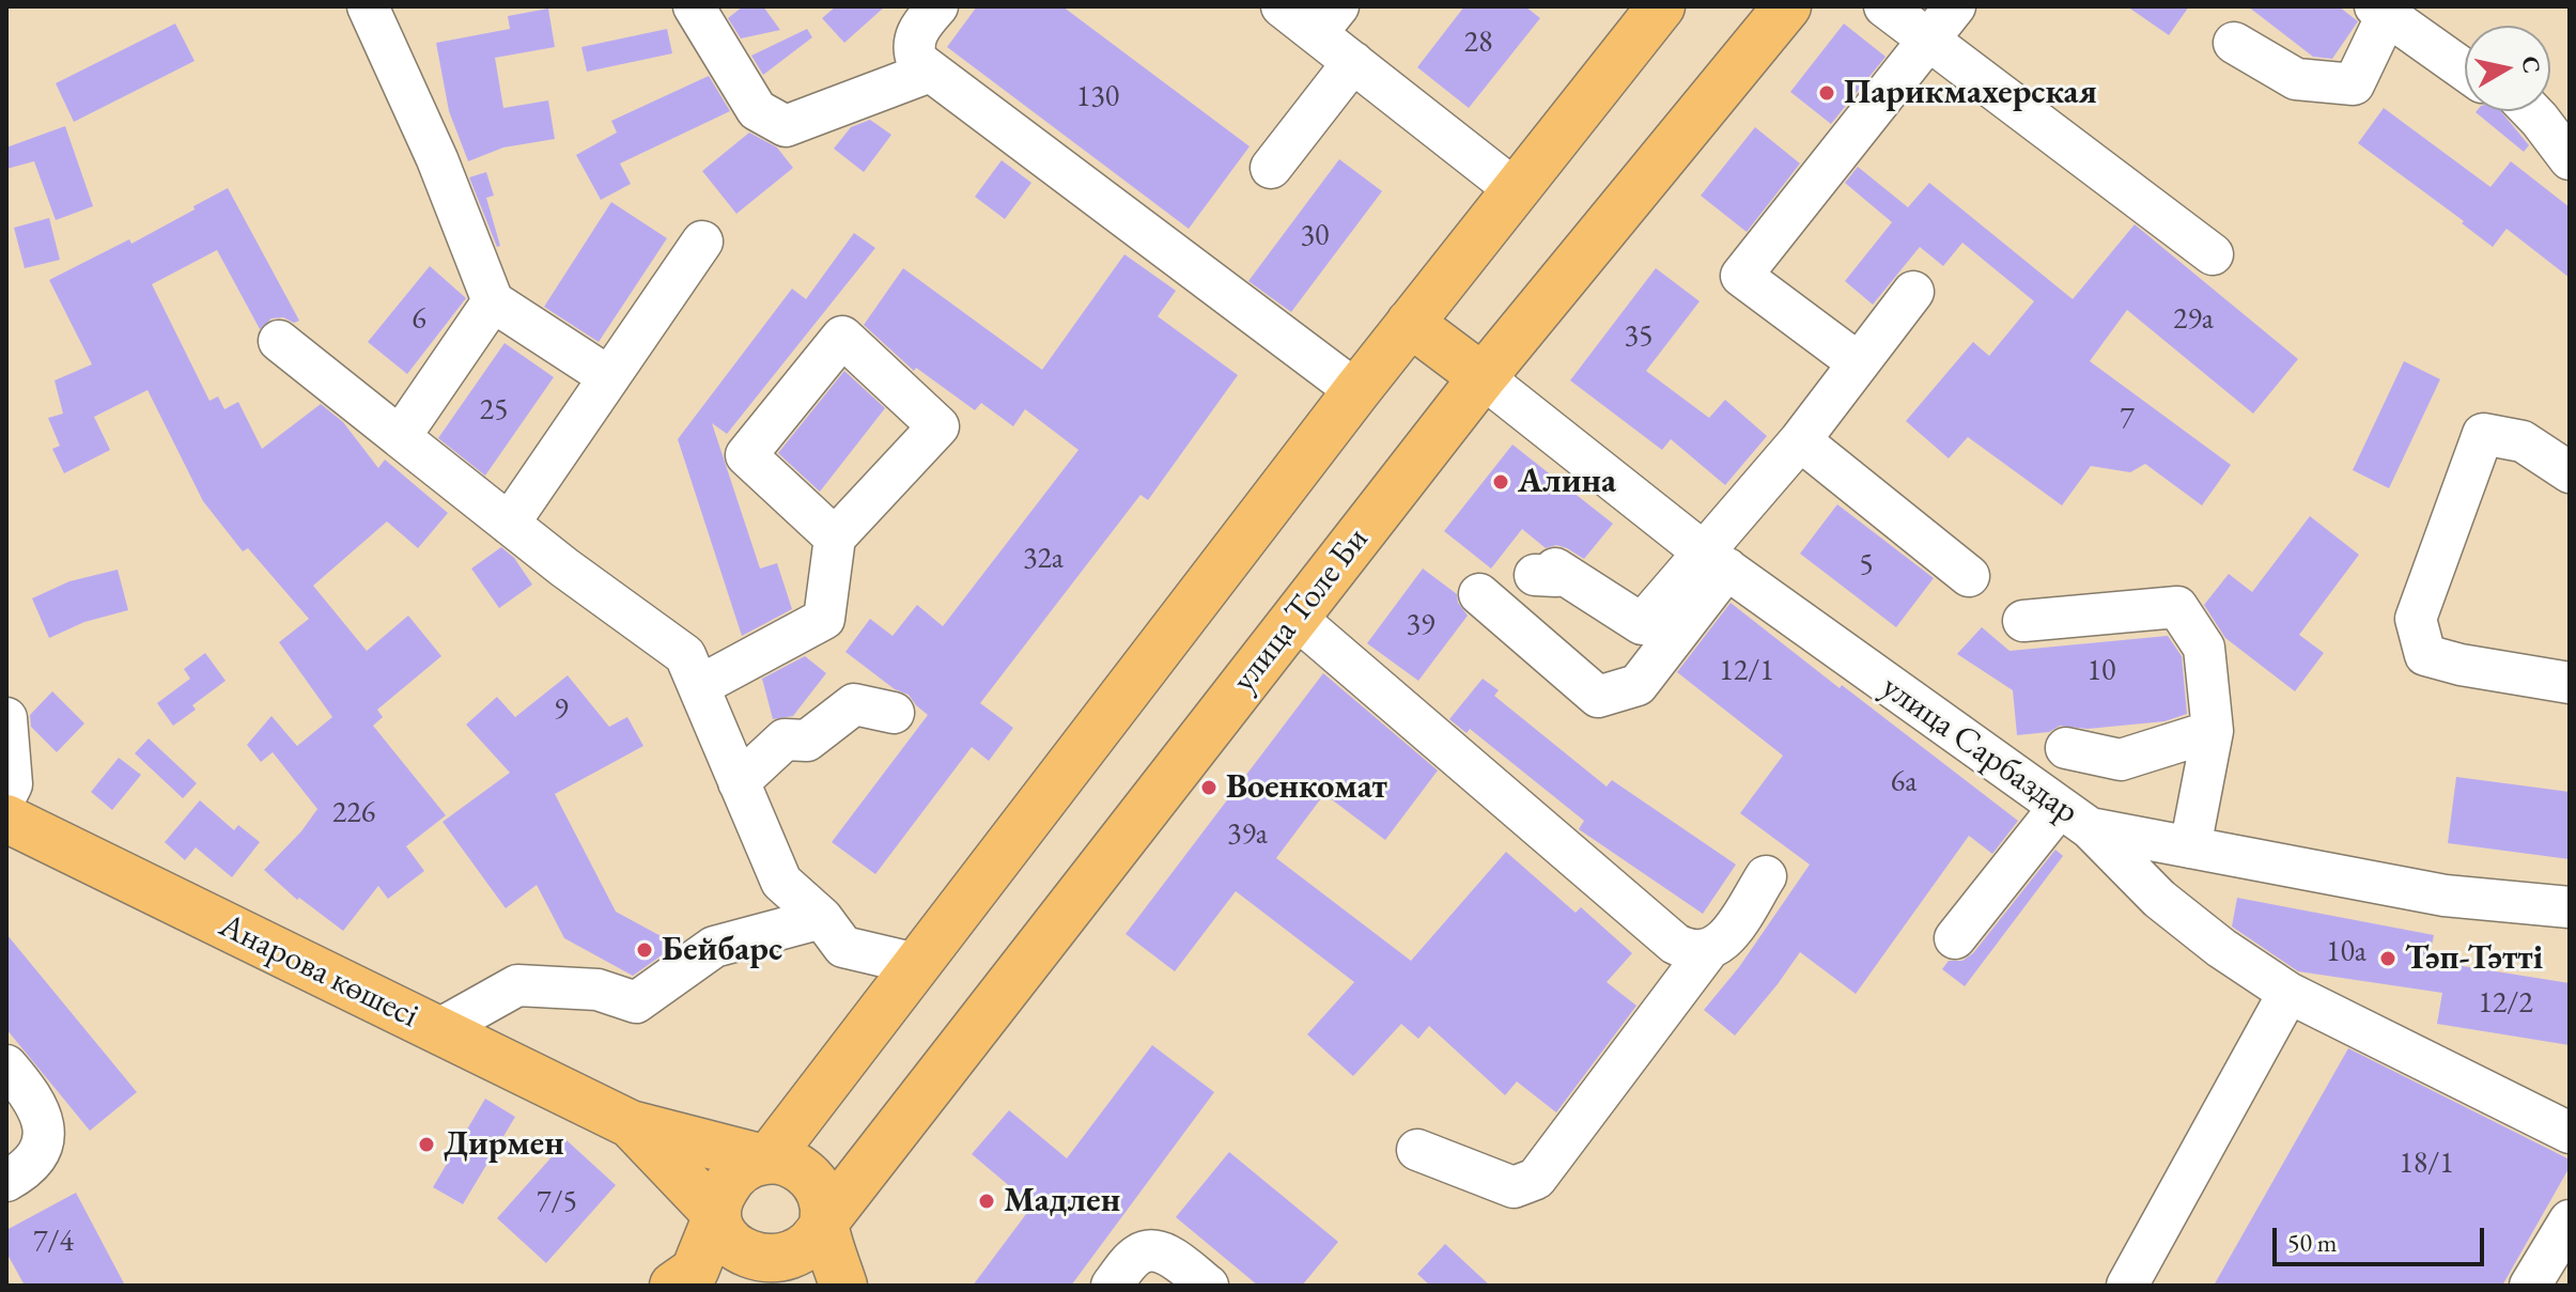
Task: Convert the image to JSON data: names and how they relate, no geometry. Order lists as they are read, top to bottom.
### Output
{
  "streets": {
    "main road": ["улица Толе Би", "Анарова көшесі"],
    "street": ["улица Сарбаздар"]
  },
  "crossings": [
    ["улица Толе Би", "улица Сарбаздар"]
  ],
  "places": [
    "Парикмахерская",
    "Алина",
    "Военкомат",
    "Бейбарс",
    "Тәп-Тәтті",
    "Дирмен",
    "Мадлен"
  ],
  "house_numbers": [
    "28",
    "130",
    "30",
    "6",
    "29а",
    "35",
    "25",
    "7",
    "32а",
    "5",
    "39",
    "12/1",
    "10",
    "9",
    "6а",
    "226",
    "39а",
    "10а",
    "12/2",
    "18/1",
    "7/5",
    "7/4"
  ],
  "scale_bar": "50 m",
  "north": "right"
}
